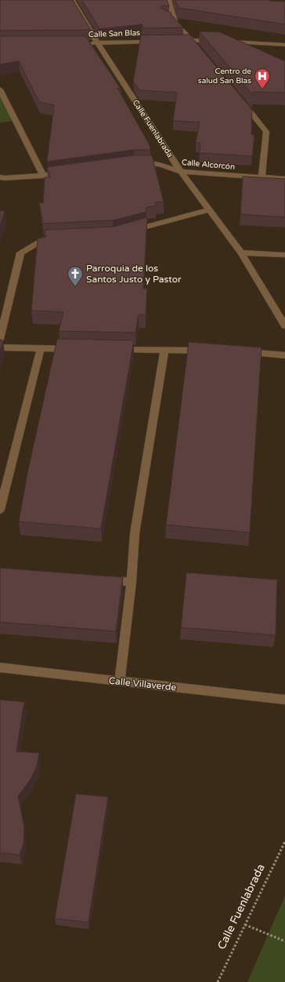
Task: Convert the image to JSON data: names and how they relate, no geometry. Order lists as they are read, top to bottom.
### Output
{
  "streets": {
    "street": [
      "Calle San Blas",
      "Calle Fuenlabrada",
      "Calle Alcorcón",
      "Calle Villaverde"
    ]
  },
  "crossings": [
    ["Calle San Blas", "Calle Fuenlabrada"],
    ["Calle Fuenlabrada", "Calle Alcorcón"]
  ],
  "places": {
    "hospital": ["Centro de salud San Blas"],
    "church": ["Parroquia de los Santos Justo y Pastor"]
  }
}
